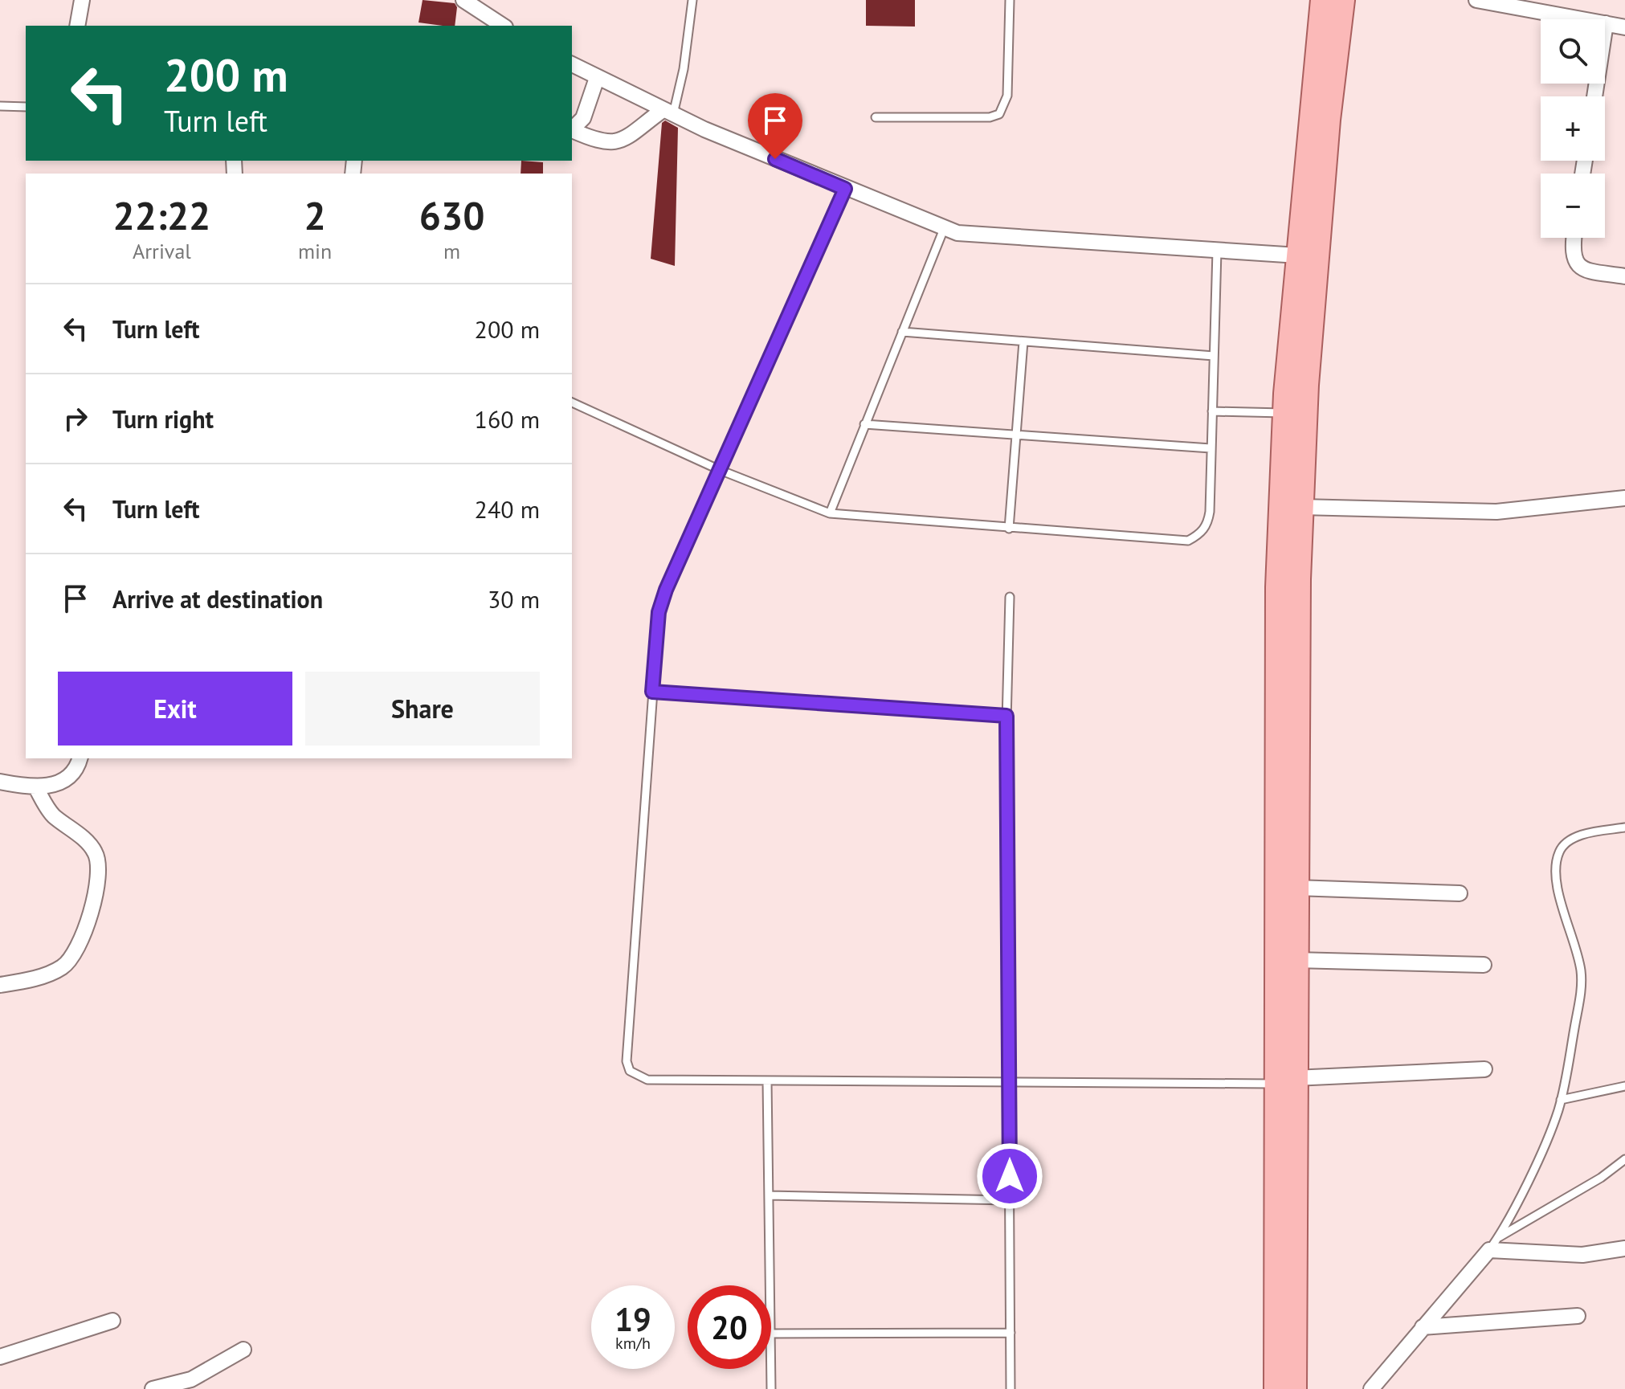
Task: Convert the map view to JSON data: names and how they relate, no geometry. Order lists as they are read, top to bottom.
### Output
{
  "page": {
    "map_buttons": ["+", "−"],
    "turn": ["200 m", "Turn left"],
    "eta": [
      "22:22",
      "Arrival",
      "2",
      "min",
      "630",
      "m"
    ],
    "list": [
      {
        "name": "Turn left",
        "value": "200 m"
      },
      {
        "name": "Turn right",
        "value": "160 m"
      },
      {
        "name": "Turn left",
        "value": "240 m"
      },
      {
        "name": "Arrive at destination",
        "value": "30 m"
      }
    ],
    "buttons": ["Exit", "Share"],
    "speed": "19 km/h",
    "limit": "20"
  }
}
